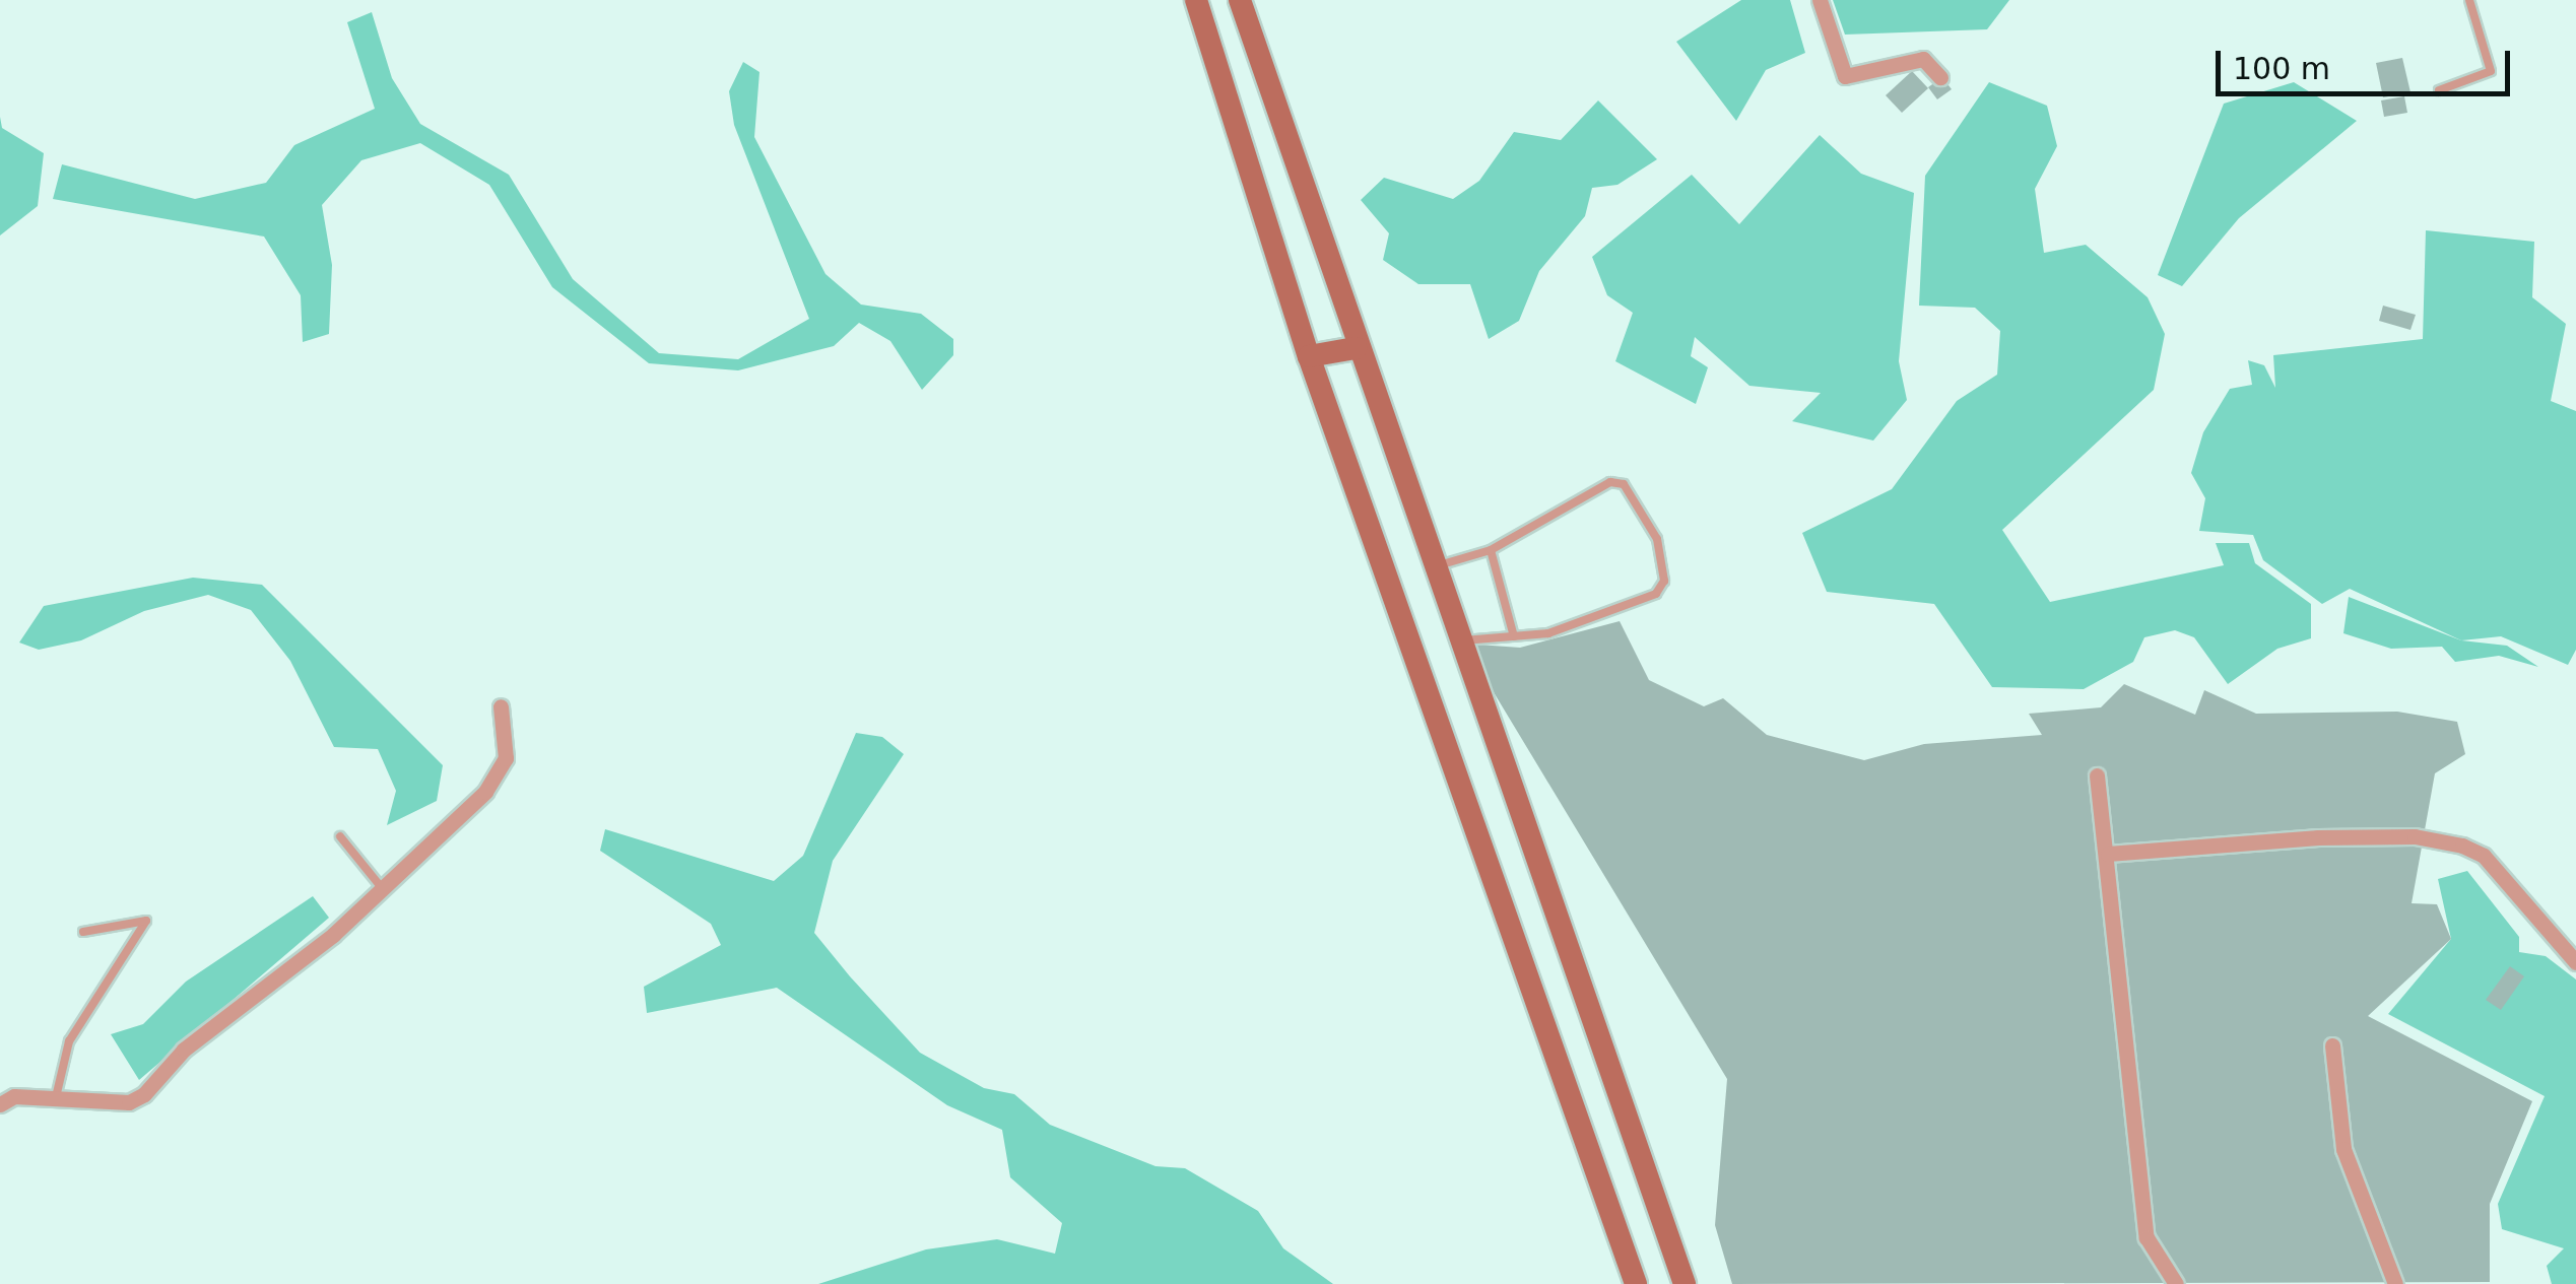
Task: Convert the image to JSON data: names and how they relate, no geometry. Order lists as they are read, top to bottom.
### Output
{
  "scale_bar": "100 m"
}
